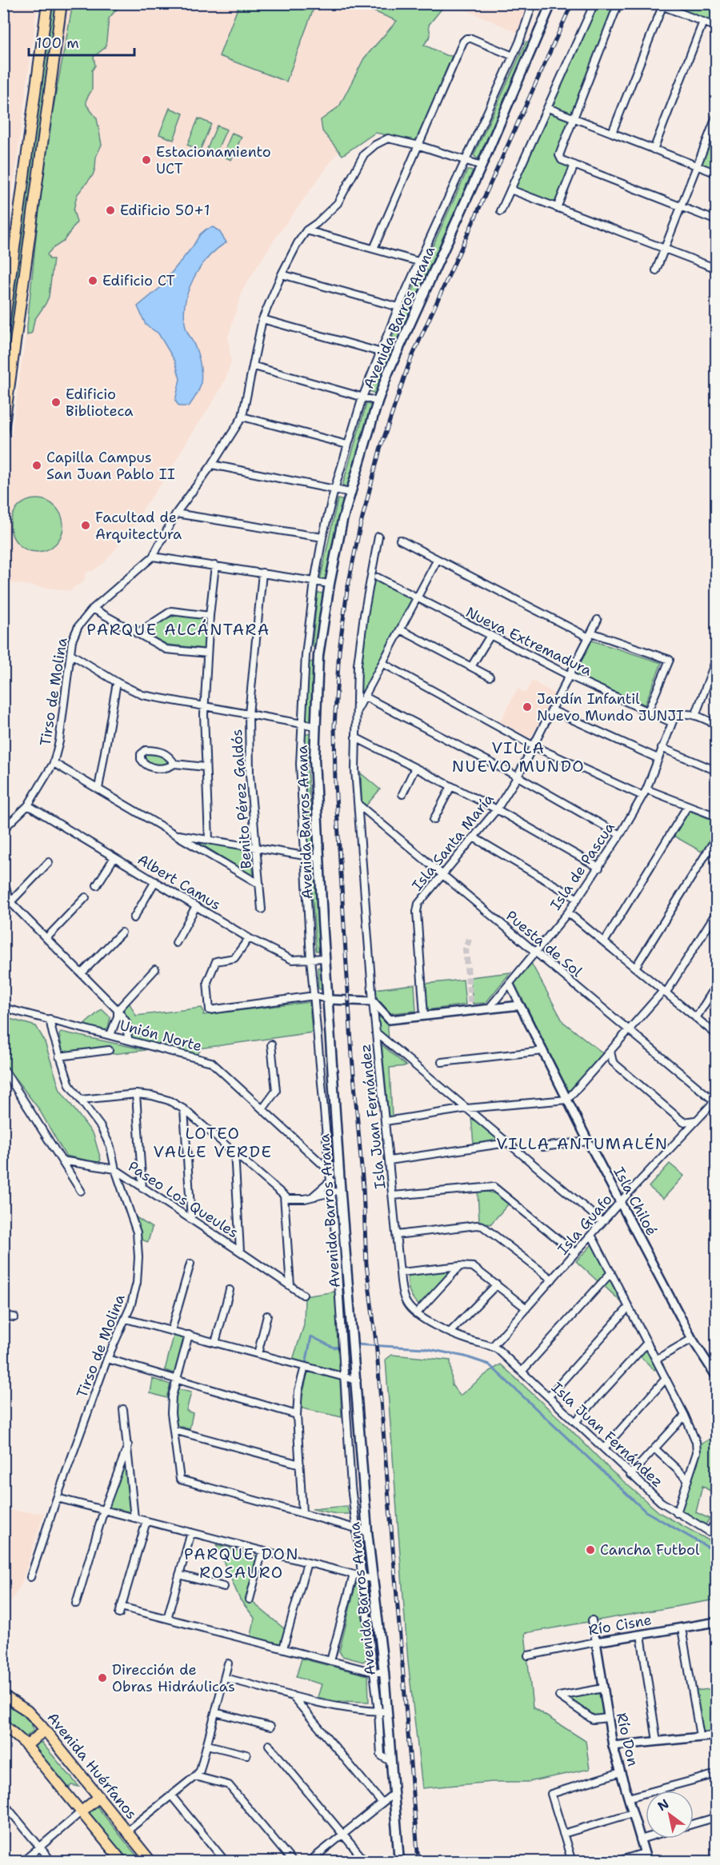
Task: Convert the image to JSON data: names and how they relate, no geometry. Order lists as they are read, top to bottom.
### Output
{
  "streets": {
    "main road": ["Avenida Barros Arana", "Avenida Huérfanos"],
    "street": [
      "Nueva Extremadura",
      "Tirso de Molina",
      "Benito Pérez Galdós",
      "Isla Santa María",
      "Isla de Pascua",
      "Albert Camus",
      "Puesta de Sol",
      "Unión Norte",
      "Isla Juan Fernández",
      "Paseo Los Queules",
      "Isla Chiloé",
      "Isla Guafo",
      "Río Cisne",
      "Río Don"
    ]
  },
  "crossings": [
    ["Avenida Barros Arana", "Tirso de Molina"],
    ["Avenida Barros Arana", "Albert Camus"],
    ["Avenida Barros Arana", "Unión Norte"],
    ["Nueva Extremadura", "Isla Santa María"],
    ["Nueva Extremadura", "Isla de Pascua"],
    ["Tirso de Molina", "Albert Camus"],
    ["Tirso de Molina", "Unión Norte"],
    ["Tirso de Molina", "Paseo Los Queules"],
    ["Isla Santa María", "Puesta de Sol"],
    ["Isla de Pascua", "Puesta de Sol"],
    ["Isla de Pascua", "Isla Chiloé"],
    ["Puesta de Sol", "Isla Juan Fernández"],
    ["Puesta de Sol", "Isla Guafo"],
    ["Isla Juan Fernández", "Isla Guafo"],
    ["Isla Chiloé", "Isla Guafo"],
    ["Río Cisne", "Río Don"]
  ],
  "districts": [
    "PARQUE ALCÁNTARA",
    "VILLA NUEVO MUNDO",
    "LOTEO VALLE VERDE",
    "VILLA ANTUMALÉN",
    "PARQUE DON ROSAURO"
  ],
  "places": [
    "Estacionamiento UCT",
    "Edificio 50+1",
    "Edificio CT",
    "Edificio Biblioteca",
    "Capilla Campus San Juan Pablo II",
    "Facultad de Arquitectura",
    "Jardín Infantil Nuevo Mundo JUNJI",
    "Cancha Futbol",
    "Dirección de Obras Hidráulicas"
  ],
  "scale_bar": "100 m",
  "north": "top left"
}
